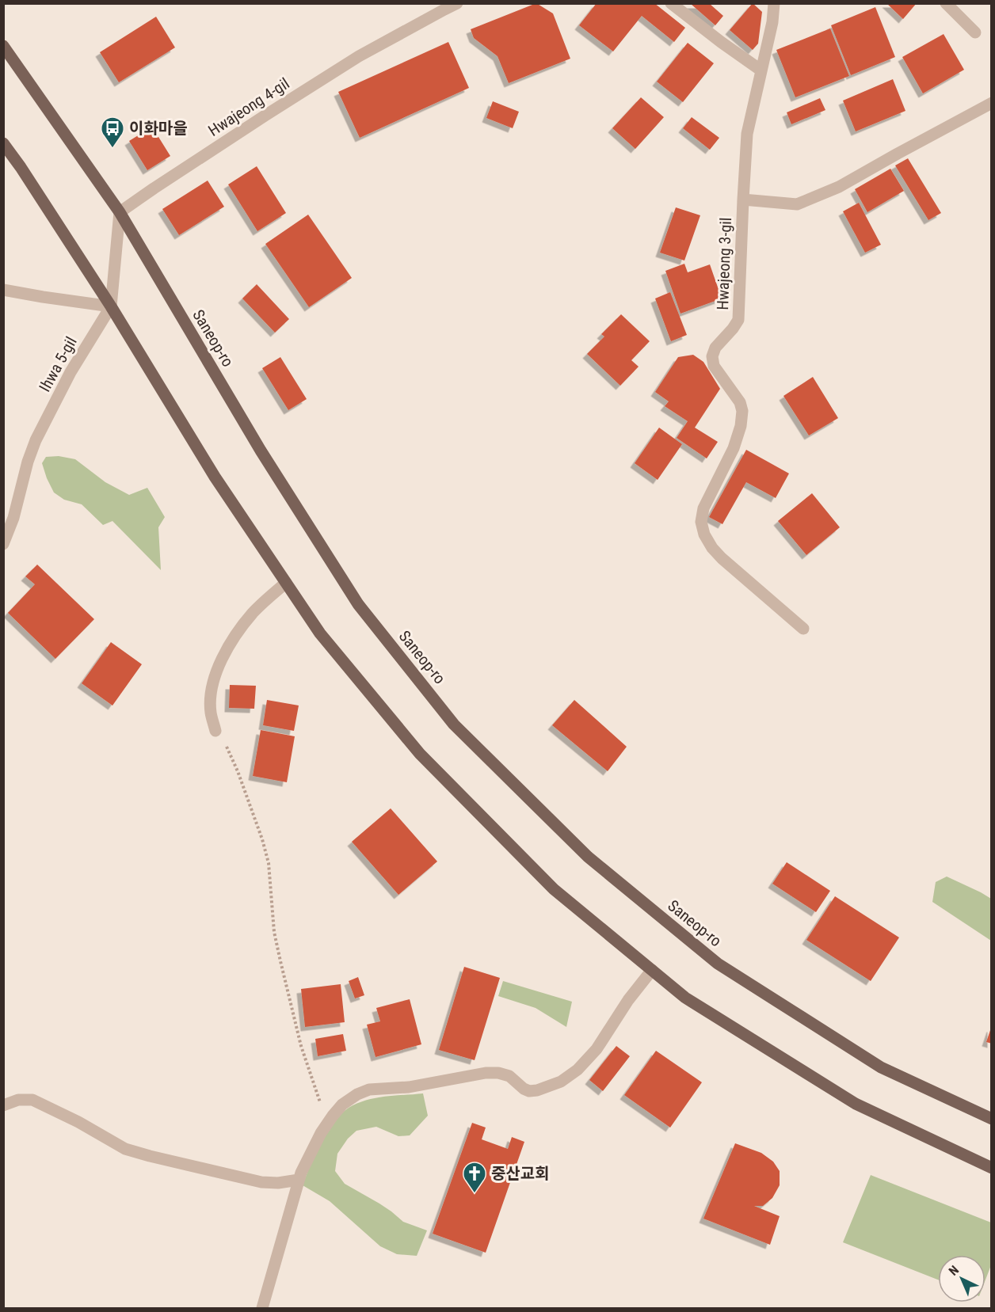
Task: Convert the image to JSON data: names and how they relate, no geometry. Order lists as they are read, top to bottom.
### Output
{
  "streets": {
    "main road": ["Saneop-ro"],
    "street": ["Hwajeong 4-gil", "Hwajeong 3-gil", "Ihwa 5-gil"]
  },
  "crossings": [
    ["Hwajeong 4-gil", "Saneop-ro"]
  ],
  "places": {
    "bus stop": ["이화마을"],
    "church": ["중산교회"]
  },
  "north": "top left"
}
